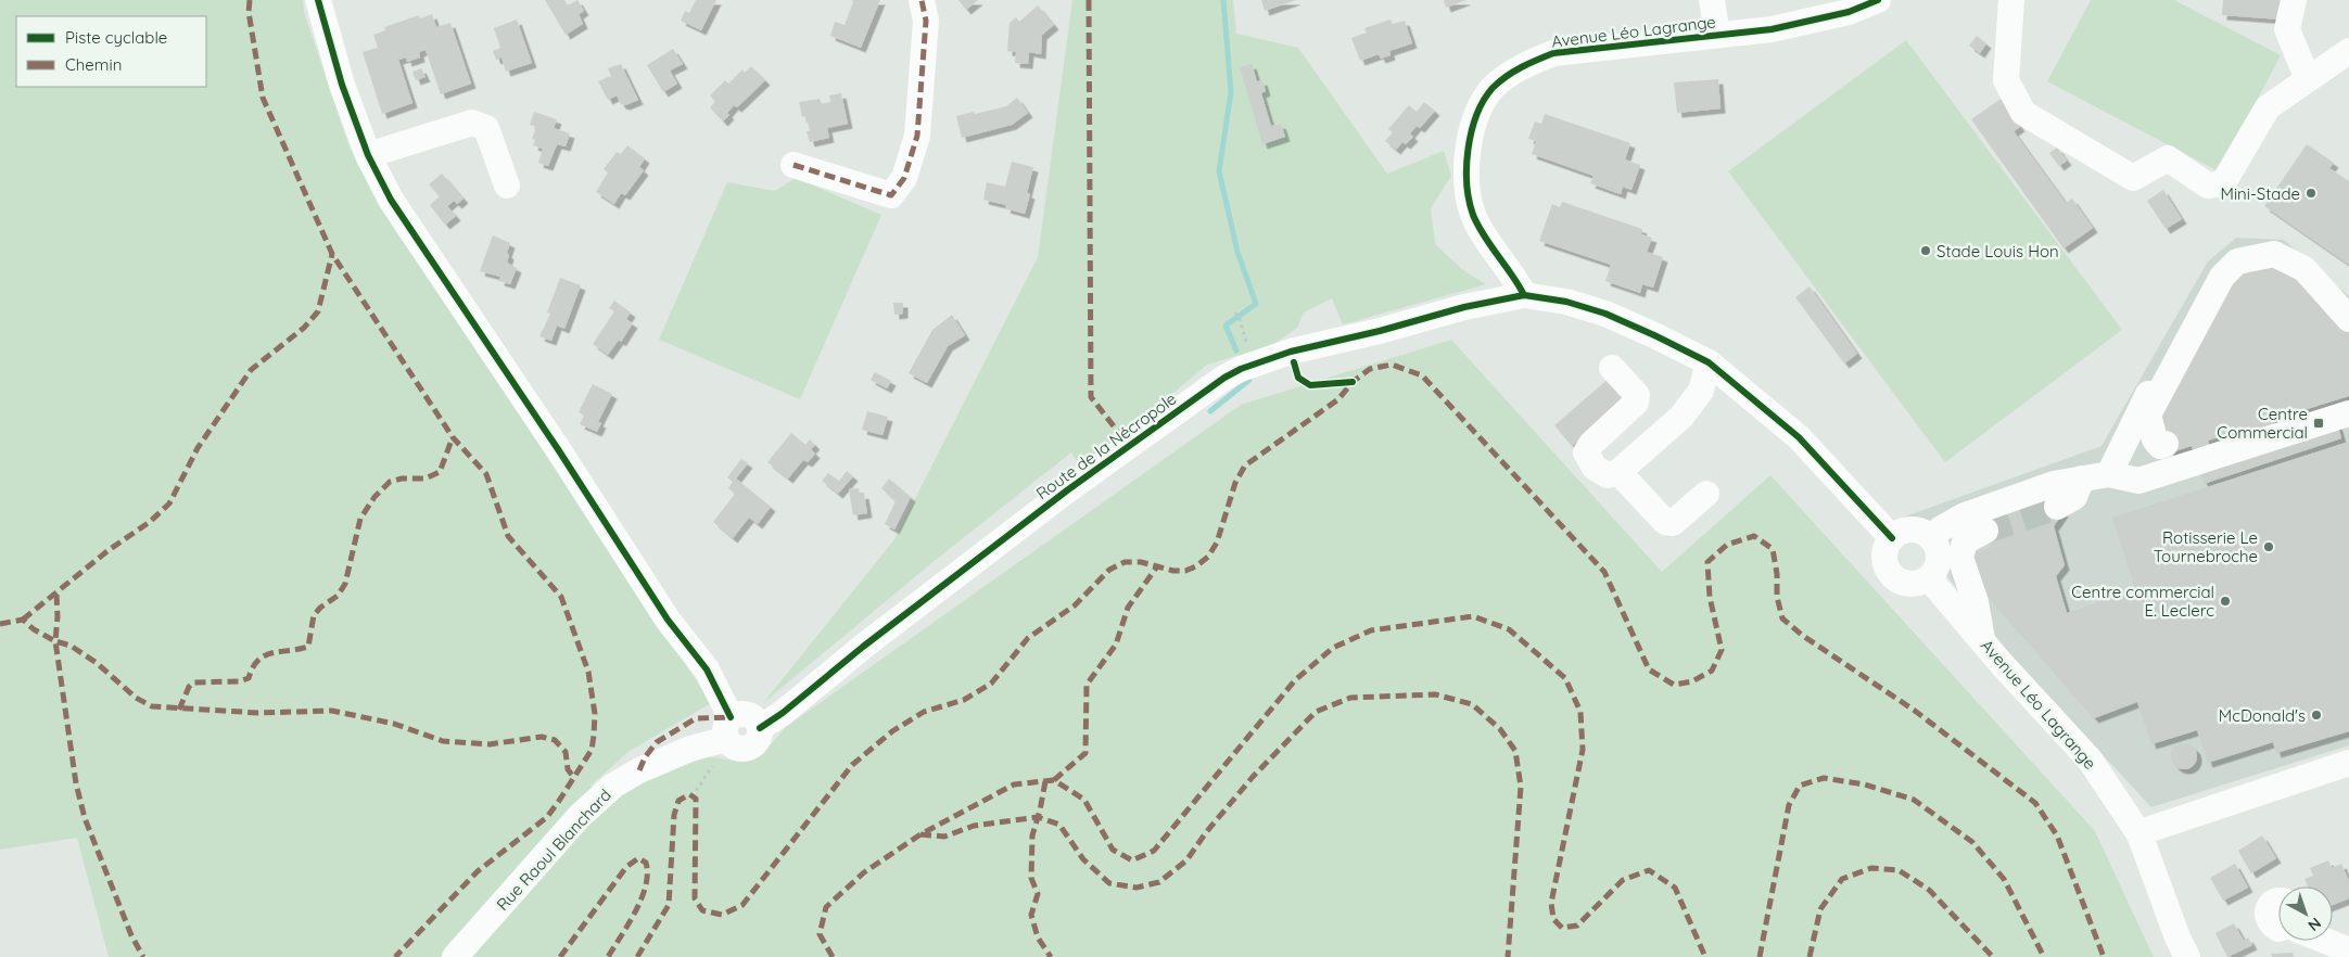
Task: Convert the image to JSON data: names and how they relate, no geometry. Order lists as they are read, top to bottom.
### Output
{
  "streets": {
    "street": ["Avenue Léo Lagrange", "Route de la Nécropole", "Rue Raoul Blanchard"]
  },
  "crossings": [
    ["Avenue Léo Lagrange", "Route de la Nécropole"],
    ["Route de la Nécropole", "Rue Raoul Blanchard"]
  ],
  "places": {
    "other": [
      "Mini-Stade",
      "Stade Louis Hon",
      "Rotisserie Le Tournebroche",
      "Centre commercial E. Leclerc",
      "McDonald's"
    ],
    "transit": ["Centre Commercial"]
  },
  "legend": ["Piste cyclable", "Chemin"],
  "north": "bottom right"
}
